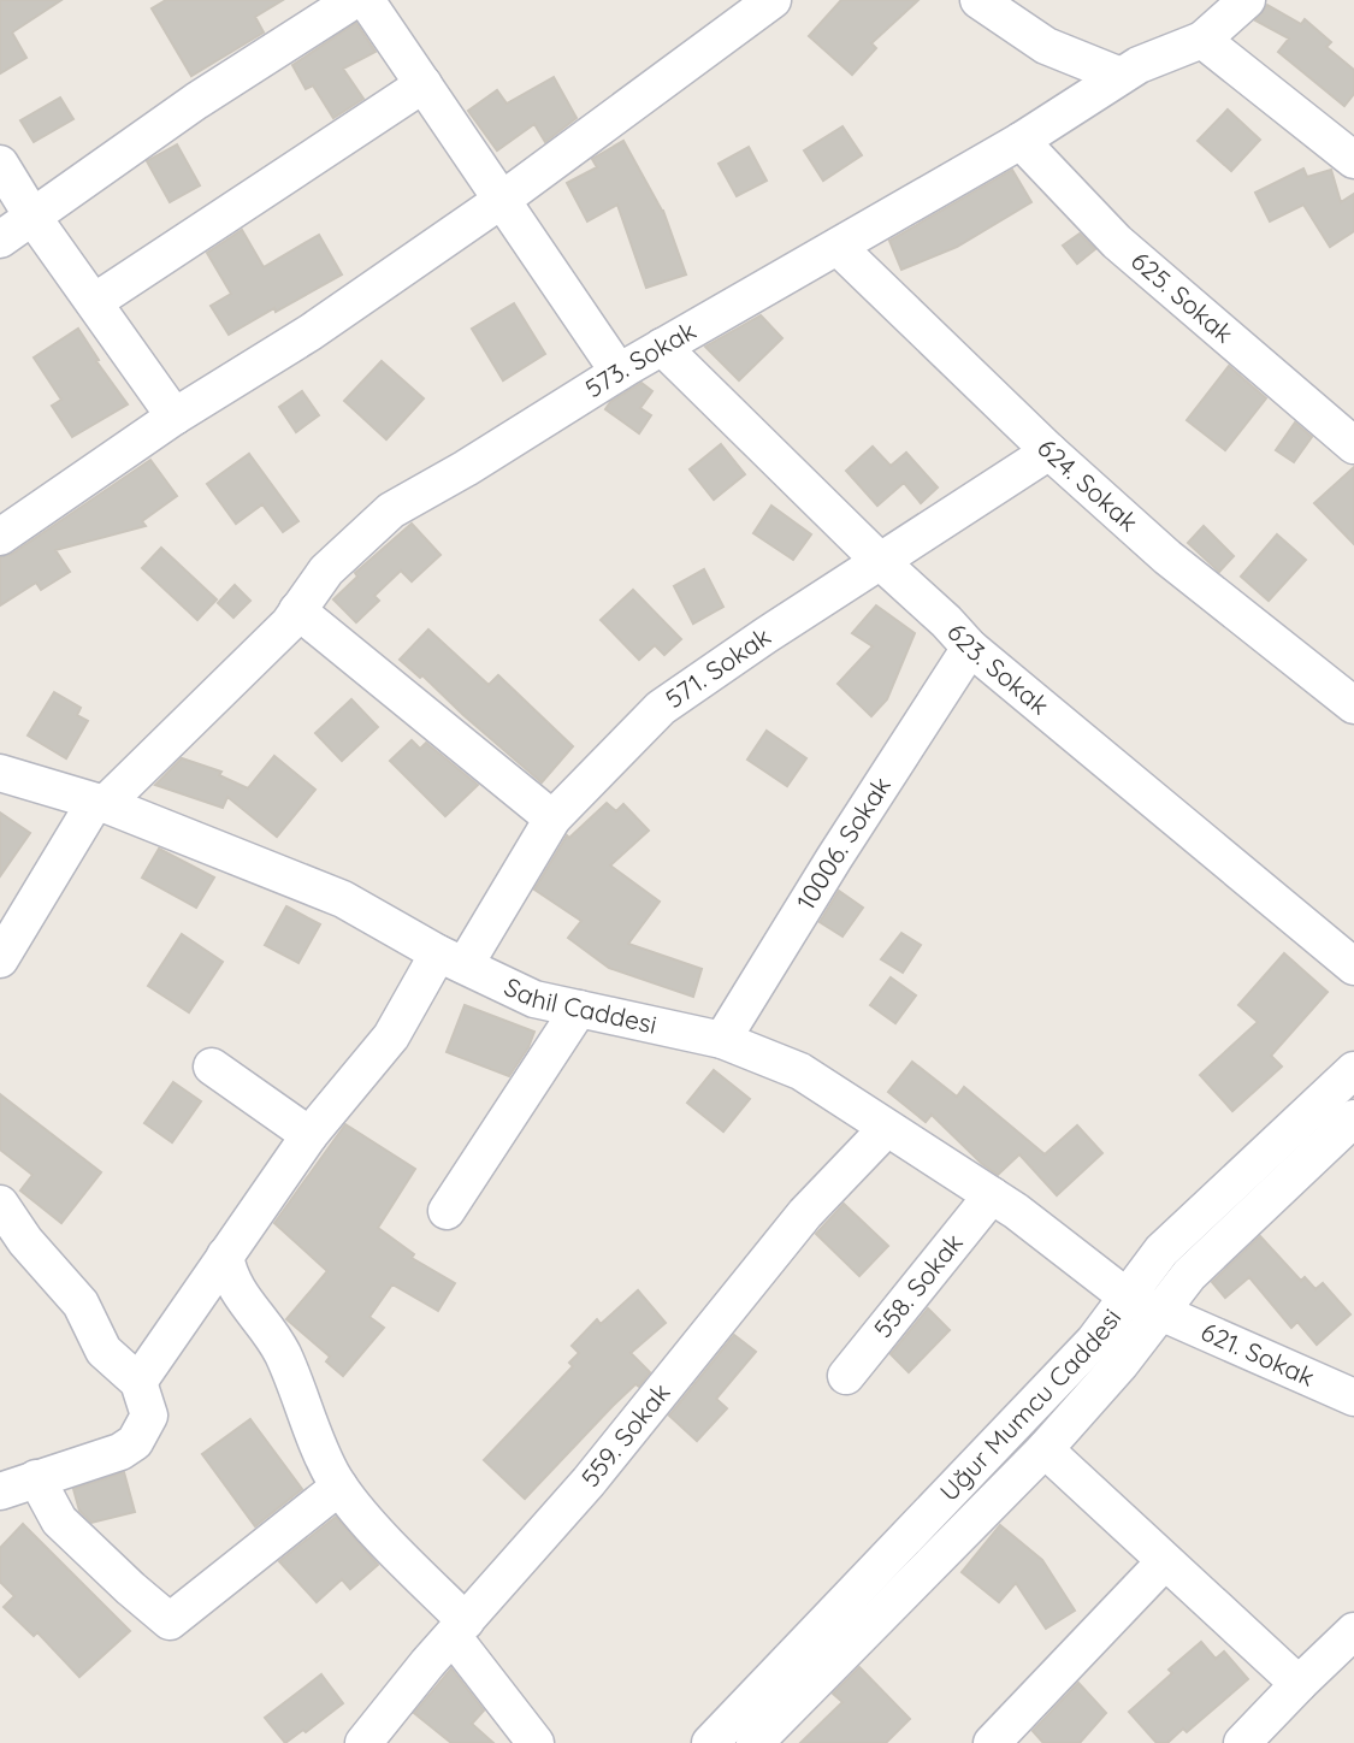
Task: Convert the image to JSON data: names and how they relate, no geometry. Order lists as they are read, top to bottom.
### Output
{
  "streets": {
    "street": [
      "625. Sokak",
      "573. Sokak",
      "624. Sokak",
      "571. Sokak",
      "623. Sokak",
      "10006. Sokak",
      "Sahil Caddesi",
      "558. Sokak",
      "621. Sokak",
      "Uğur Mumcu Caddesi",
      "559. Sokak"
    ]
  },
  "crossings": [
    ["625. Sokak", "573. Sokak"],
    ["573. Sokak", "624. Sokak"],
    ["573. Sokak", "623. Sokak"],
    ["573. Sokak", "Sahil Caddesi"],
    ["624. Sokak", "571. Sokak"],
    ["571. Sokak", "623. Sokak"],
    ["571. Sokak", "Sahil Caddesi"],
    ["623. Sokak", "10006. Sokak"],
    ["10006. Sokak", "Sahil Caddesi"],
    ["Sahil Caddesi", "558. Sokak"],
    ["Sahil Caddesi", "621. Sokak"],
    ["Sahil Caddesi", "Uğur Mumcu Caddesi"],
    ["Sahil Caddesi", "559. Sokak"],
    ["621. Sokak", "Uğur Mumcu Caddesi"]
  ]
}
